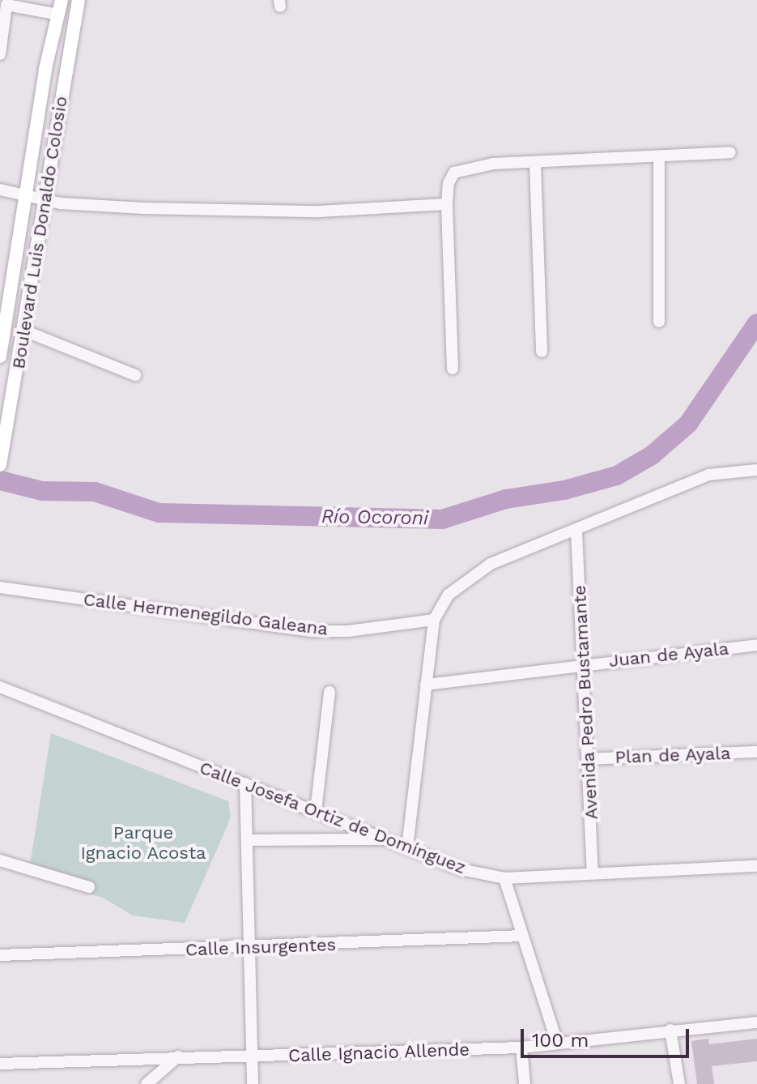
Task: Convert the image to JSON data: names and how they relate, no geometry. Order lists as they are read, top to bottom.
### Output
{
  "streets": {
    "main road": ["Boulevard Luis Donaldo Colosio"],
    "street": [
      "Calle Hermenegildo Galeana",
      "Juan de Ayala",
      "Avenida Pedro Bustamante",
      "Plan de Ayala",
      "Calle Josefa Ortiz de Domínguez",
      "Calle Insurgentes",
      "Calle Ignacio Allende"
    ]
  },
  "crossings": [
    ["Juan de Ayala", "Avenida Pedro Bustamante"],
    ["Avenida Pedro Bustamante", "Plan de Ayala"],
    ["Avenida Pedro Bustamante", "Calle Josefa Ortiz de Domínguez"]
  ],
  "water": ["Río Ocoroni"],
  "parks": ["Parque Ignacio Acosta"],
  "scale_bar": "100 m"
}
